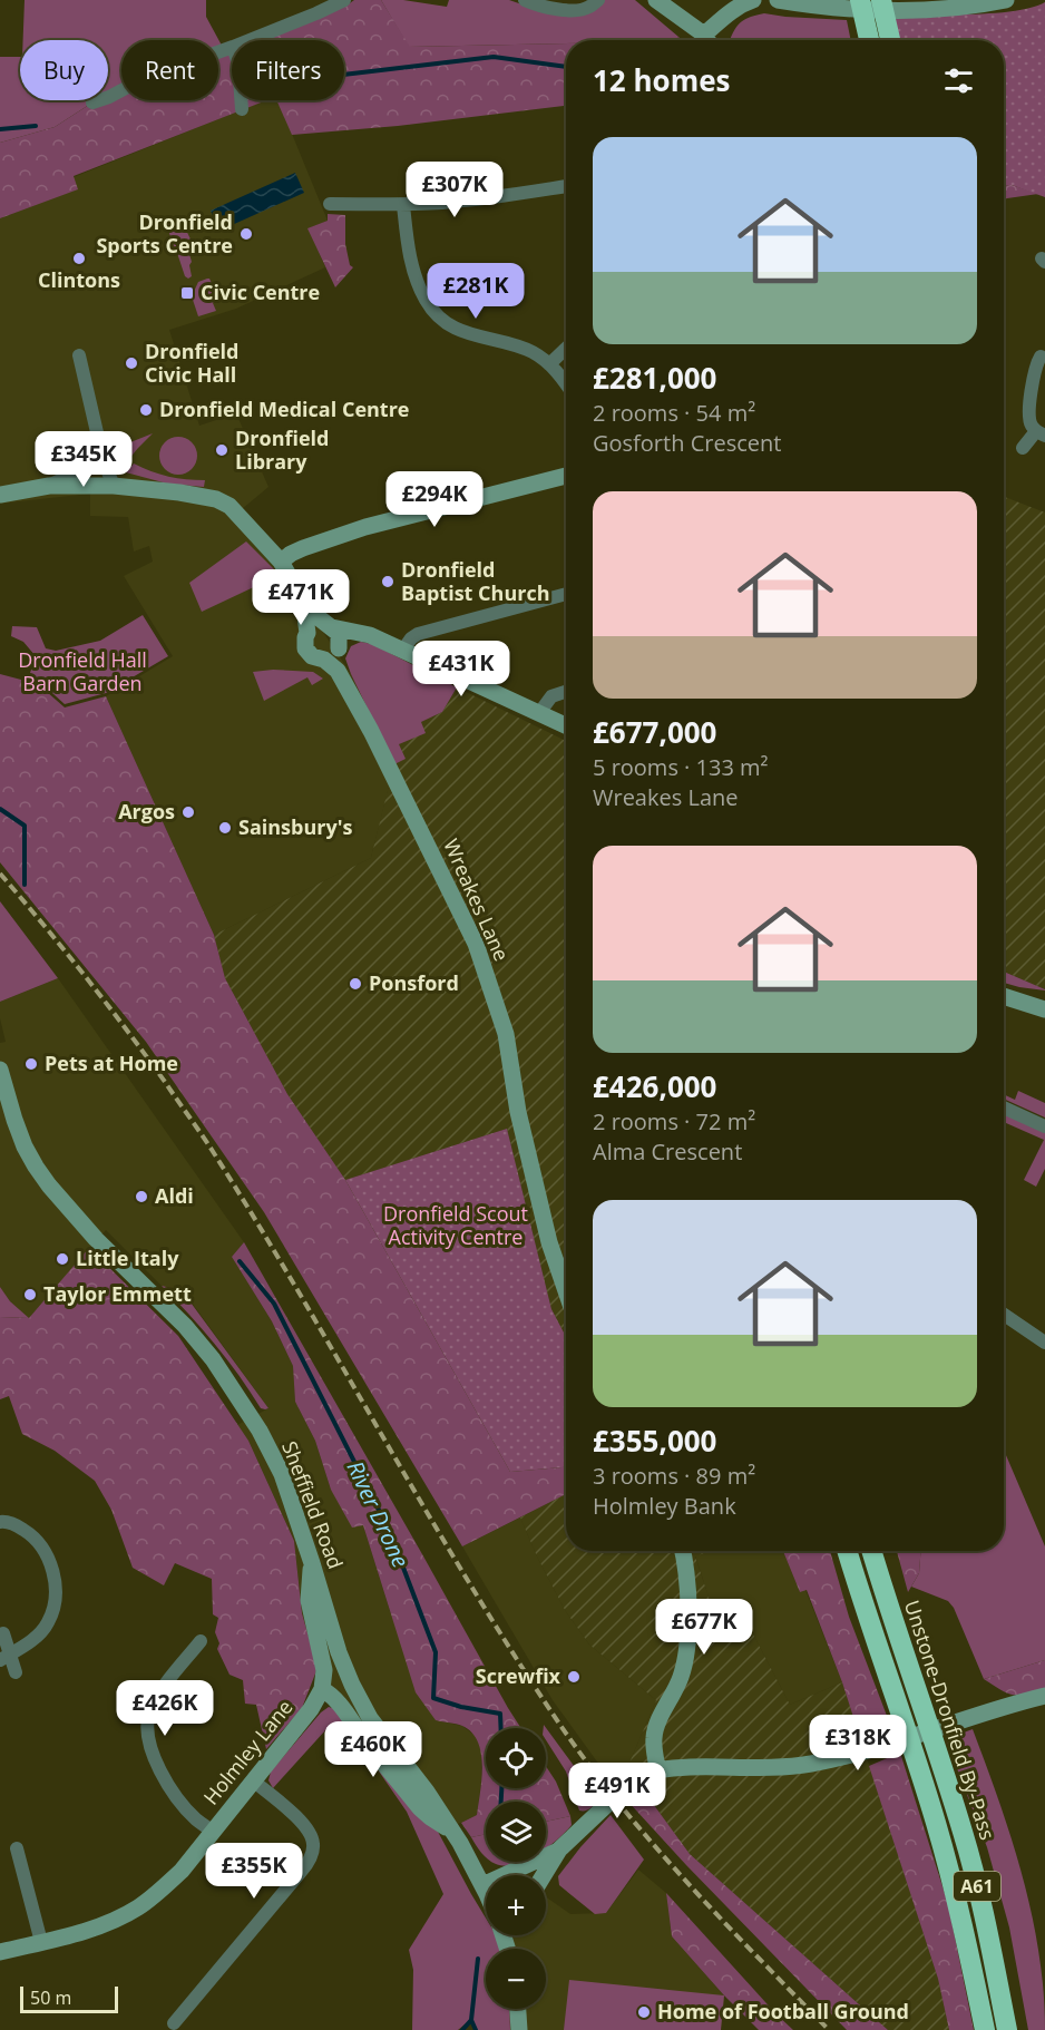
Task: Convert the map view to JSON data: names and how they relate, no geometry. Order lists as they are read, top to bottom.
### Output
{
  "streets": {
    "highway": ["Unstone-Dronfield By-Pass", "A61"],
    "main road": ["Wreakes Lane", "Sheffield Road", "Holmley Lane"]
  },
  "water": ["River Drone"],
  "parks": ["Dronfield Hall Barn Garden", "Dronfield Scout Activity Centre"],
  "places": {
    "other": [
      "Dronfield Sports Centre",
      "Clintons",
      "Dronfield Civic Hall",
      "Dronfield Medical Centre",
      "Dronfield Library",
      "Dronfield Baptist Church",
      "Argos",
      "Sainsbury's",
      "Ponsford",
      "Pets at Home",
      "Aldi",
      "Little Italy",
      "Taylor Emmett",
      "Screwfix",
      "Home of Football Ground"
    ],
    "transit": ["Civic Centre"]
  },
  "scale_bar": "50 m",
  "page": {
    "chip": ["Buy", "Rent", "Filters"],
    "heading": "12 homes",
    "list": [
      {
        "name": "£281,000",
        "note": "2 rooms · 54 m² · Gosforth Crescent"
      },
      {
        "name": "£677,000",
        "note": "5 rooms · 133 m² · Wreakes Lane"
      },
      {
        "name": "£426,000",
        "note": "2 rooms · 72 m² · Alma Crescent"
      },
      {
        "name": "£355,000",
        "note": "3 rooms · 89 m² · Holmley Bank"
      }
    ],
    "price": [
      "£307K",
      "£281K",
      "£345K",
      "£294K",
      "£471K",
      "£431K",
      "£677K",
      "£426K",
      "£318K",
      "£460K",
      "£491K",
      "£355K"
    ],
    "map_buttons": ["+", "−"],
    "scale": "50 m"
  }
}
